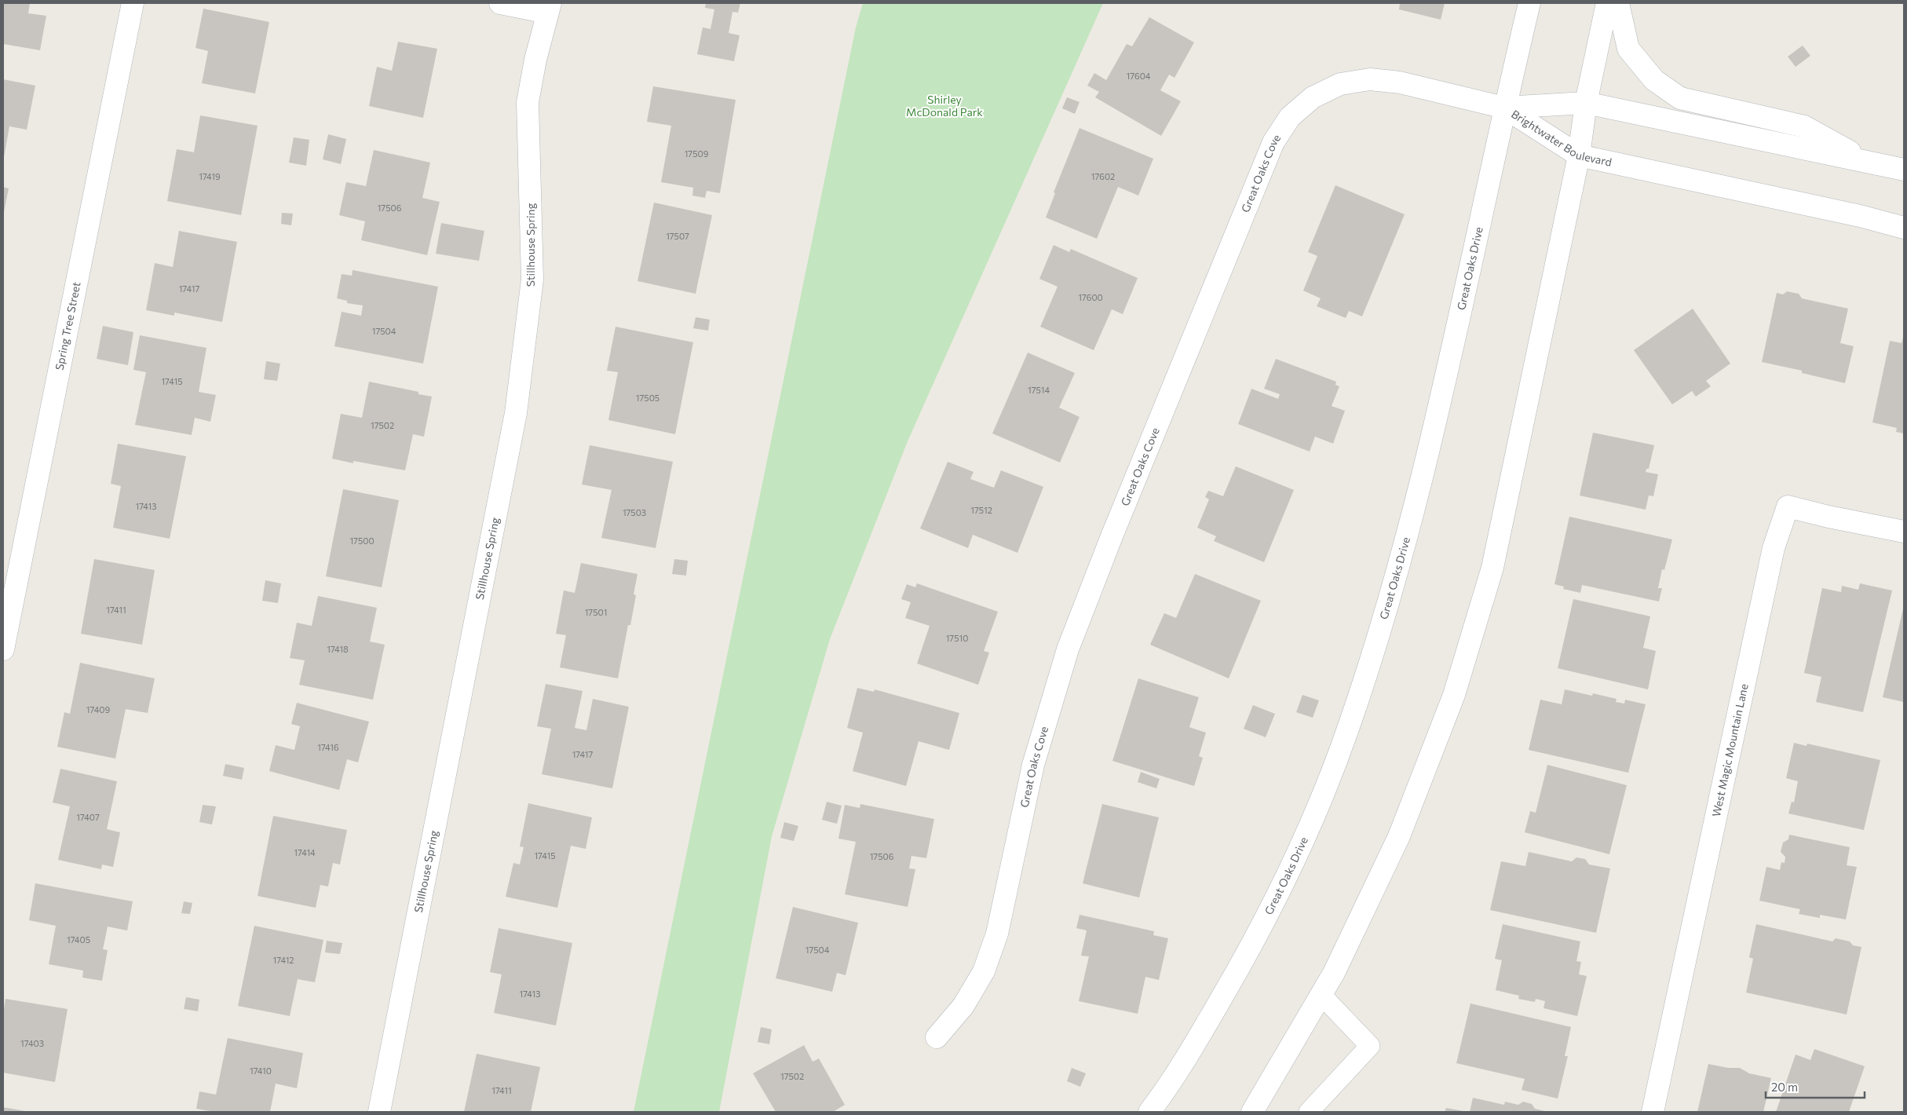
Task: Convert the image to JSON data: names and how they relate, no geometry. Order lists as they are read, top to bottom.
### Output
{
  "streets": {
    "street": [
      "Brightwater Boulevard",
      "Great Oaks Cove",
      "Stillhouse Spring",
      "Great Oaks Drive",
      "Spring Tree Street",
      "West Magic Mountain Lane"
    ]
  },
  "crossings": [
    ["Brightwater Boulevard", "Great Oaks Cove"],
    ["Brightwater Boulevard", "Great Oaks Drive"],
    ["Great Oaks Cove", "Great Oaks Drive"]
  ],
  "parks": ["Shirley McDonald Park"],
  "house_numbers": [
    "17604",
    "17509",
    "17419",
    "17602",
    "17506",
    "17507",
    "17417",
    "17600",
    "17504",
    "17415",
    "17514",
    "17505",
    "17502",
    "17413",
    "17512",
    "17503",
    "17500",
    "17411",
    "17501",
    "17510",
    "17418",
    "17409",
    "17416",
    "17417",
    "17407",
    "17414",
    "17415",
    "17506",
    "17405",
    "17504",
    "17412",
    "17413",
    "17403",
    "17410",
    "17502",
    "17411"
  ],
  "scale_bar": "20 m"
}
